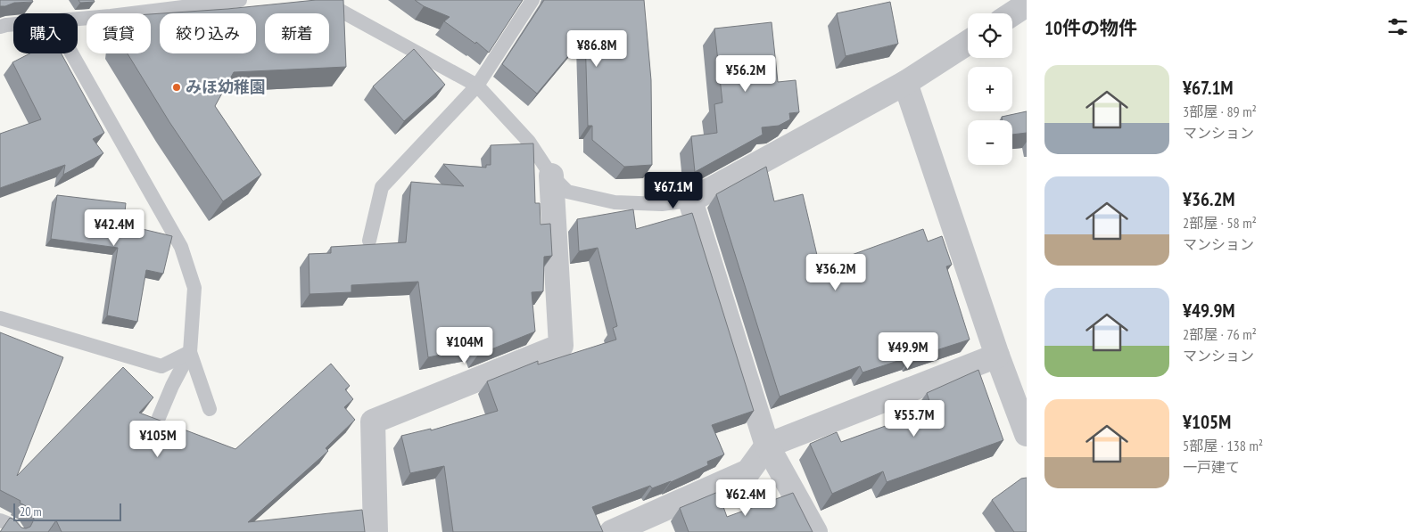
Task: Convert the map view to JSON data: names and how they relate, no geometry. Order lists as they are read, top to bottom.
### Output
{
  "places": ["みほ幼稚園"],
  "scale_bar": "20 m",
  "page": {
    "heading": "10件の物件",
    "map_buttons": ["+", "−"],
    "chip": [
      "購入",
      "賃貸",
      "絞り込み",
      "新着"
    ],
    "price": [
      "¥86.8M",
      "¥56.2M",
      "¥67.1M",
      "¥42.4M",
      "¥36.2M",
      "¥104M",
      "¥49.9M",
      "¥55.7M",
      "¥105M",
      "¥62.4M"
    ],
    "list": [
      {
        "name": "¥67.1M",
        "note": "3部屋 · 89 m² · マンション"
      },
      {
        "name": "¥36.2M",
        "note": "2部屋 · 58 m² · マンション"
      },
      {
        "name": "¥49.9M",
        "note": "2部屋 · 76 m² · マンション"
      },
      {
        "name": "¥105M",
        "note": "5部屋 · 138 m² · 一戸建て"
      }
    ],
    "scale": "20 m"
  }
}
